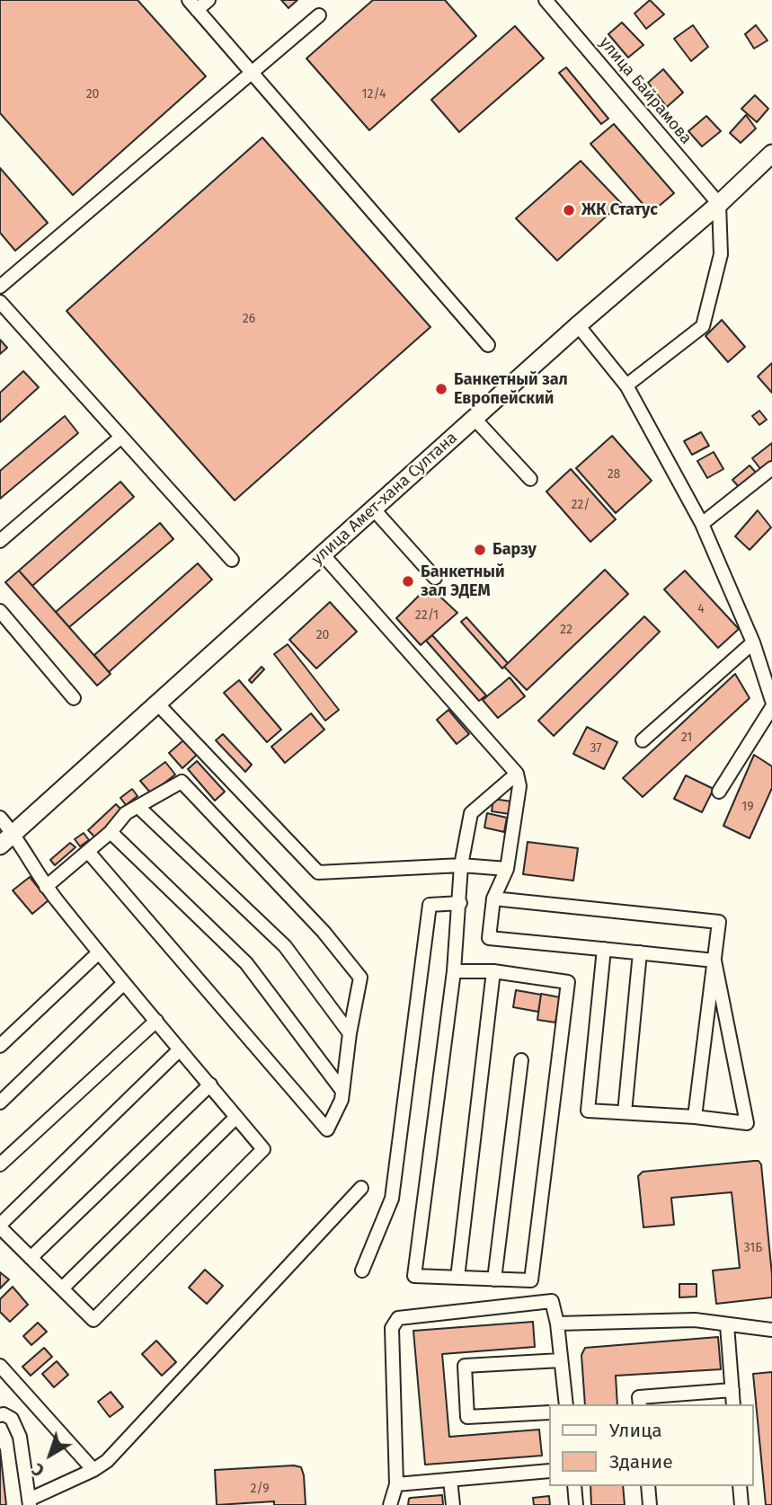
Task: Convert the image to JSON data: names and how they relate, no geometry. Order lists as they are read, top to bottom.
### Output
{
  "streets": {
    "main road": ["улица Амет-хана Султана"],
    "street": ["улица Байрамова"]
  },
  "crossings": [
    ["улица Байрамова", "улица Амет-хана Султана"]
  ],
  "places": [
    "ЖК Статус",
    "Банкетный зал Европейский",
    "Барзу",
    "Банкетный зал ЭДЕМ"
  ],
  "house_numbers": [
    "20",
    "12/4",
    "26",
    "28",
    "22/",
    "4",
    "22/1",
    "22",
    "20",
    "21",
    "37",
    "19",
    "31Б",
    "2/9"
  ],
  "legend": ["Улица", "Здание"],
  "north": "bottom left"
}
